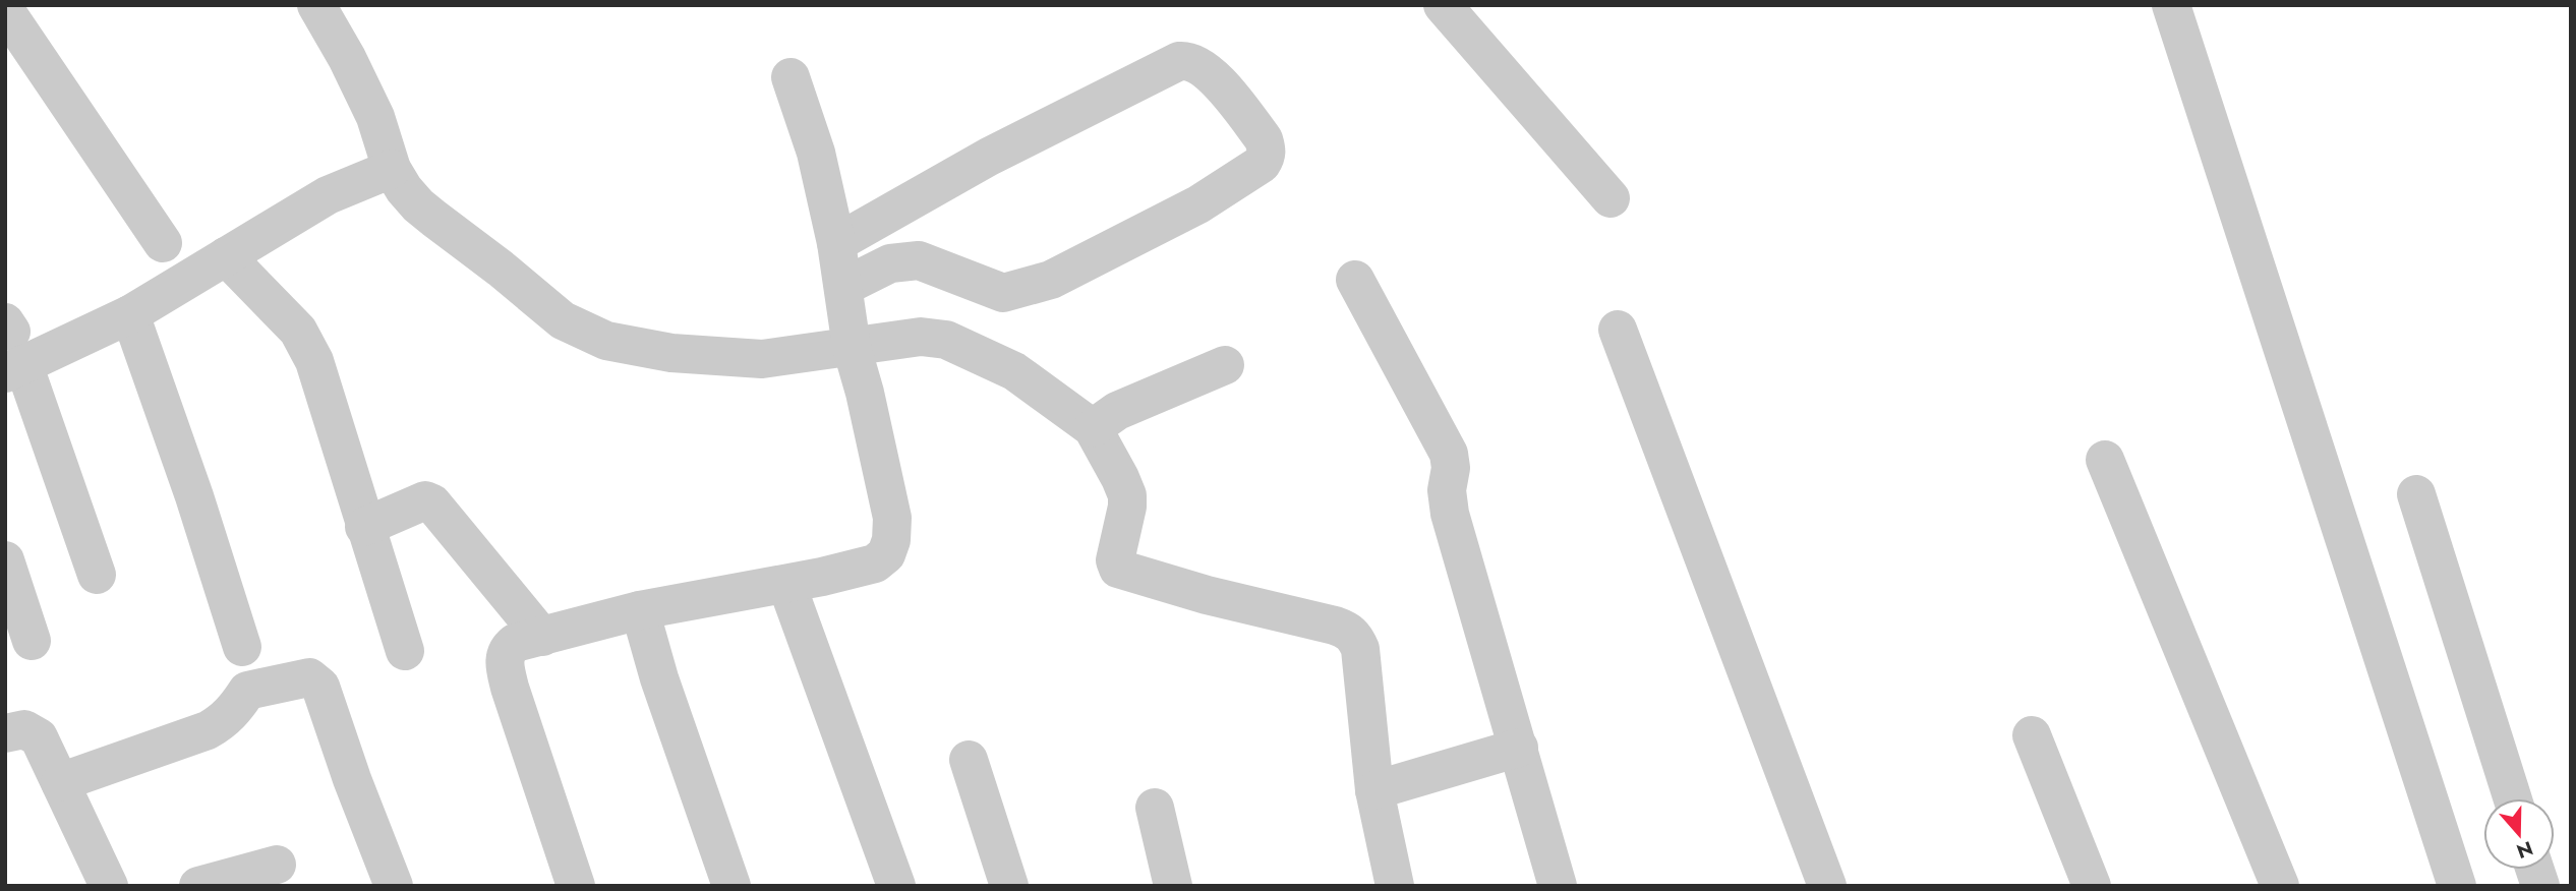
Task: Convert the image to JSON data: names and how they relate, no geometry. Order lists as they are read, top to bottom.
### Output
{
  "north": "bottom"
}
